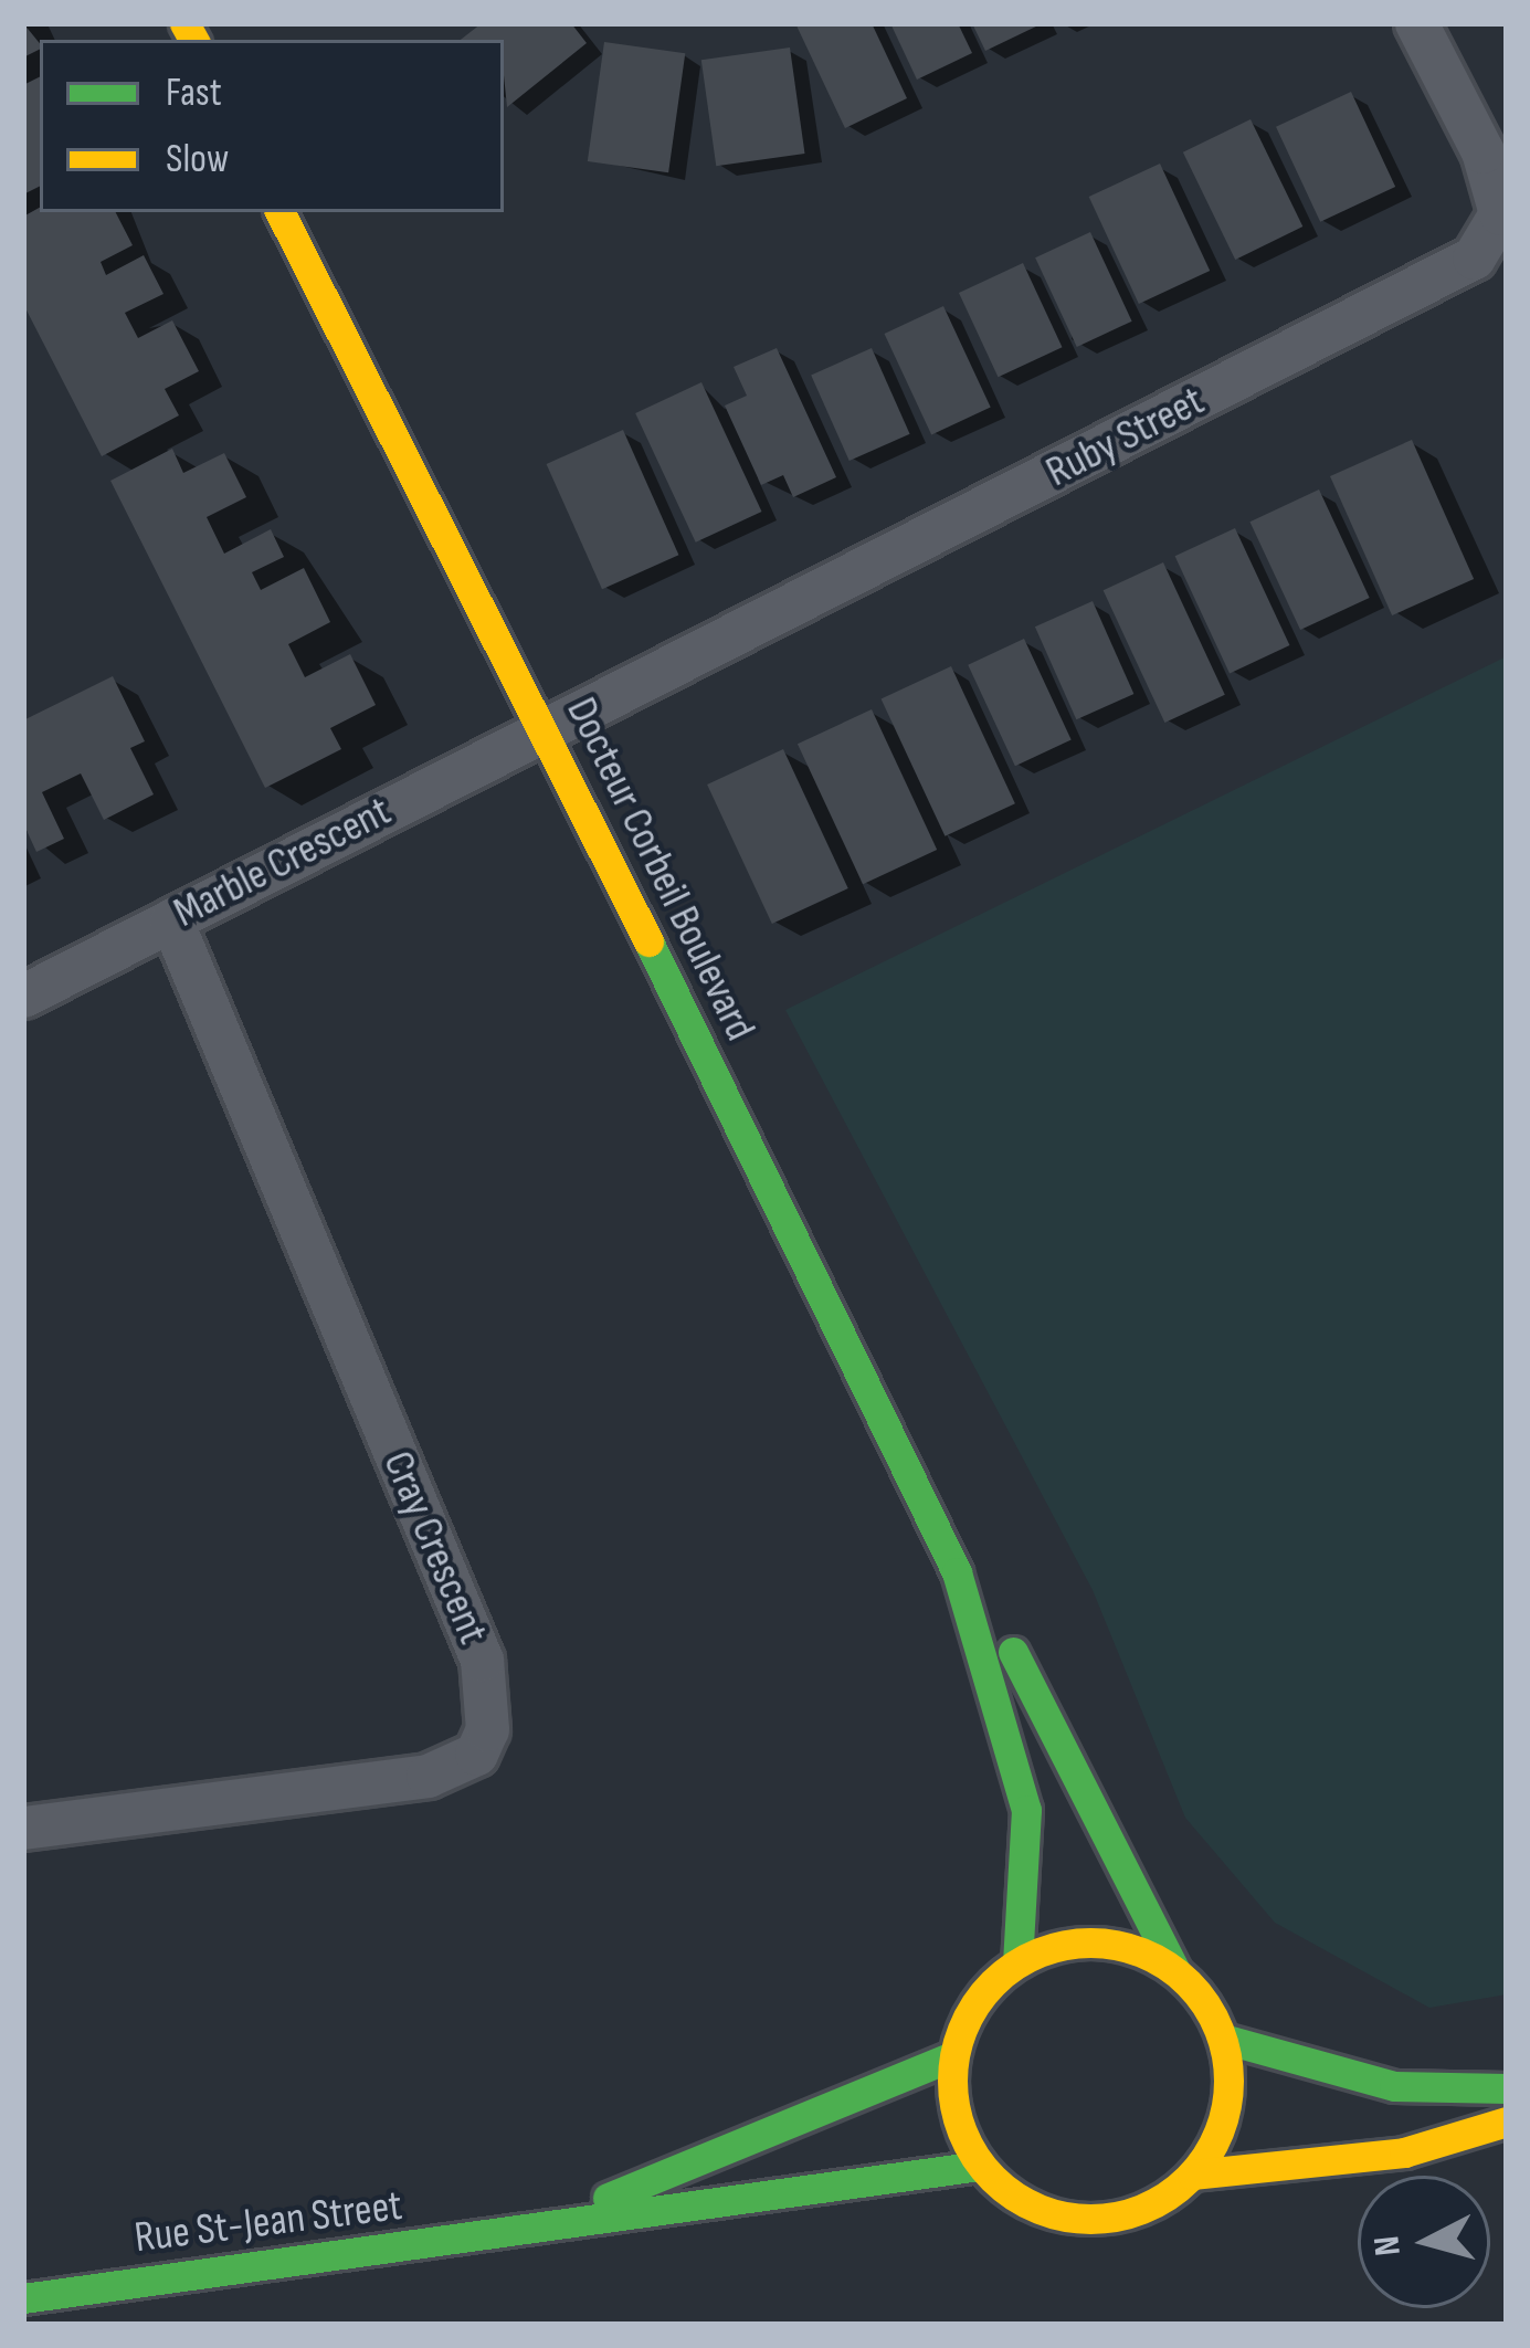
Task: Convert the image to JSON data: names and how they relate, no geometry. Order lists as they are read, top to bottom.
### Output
{
  "streets": {
    "main road": ["Docteur Corbeil Boulevard", "Rue St-Jean Street"],
    "street": ["Ruby Street", "Marble Crescent", "Cray Crescent"]
  },
  "crossings": [
    ["Ruby Street", "Marble Crescent"],
    ["Ruby Street", "Docteur Corbeil Boulevard"],
    ["Marble Crescent", "Docteur Corbeil Boulevard"],
    ["Marble Crescent", "Cray Crescent"],
    ["Docteur Corbeil Boulevard", "Rue St-Jean Street"]
  ],
  "legend": ["Fast", "Slow"],
  "north": "left"
}
